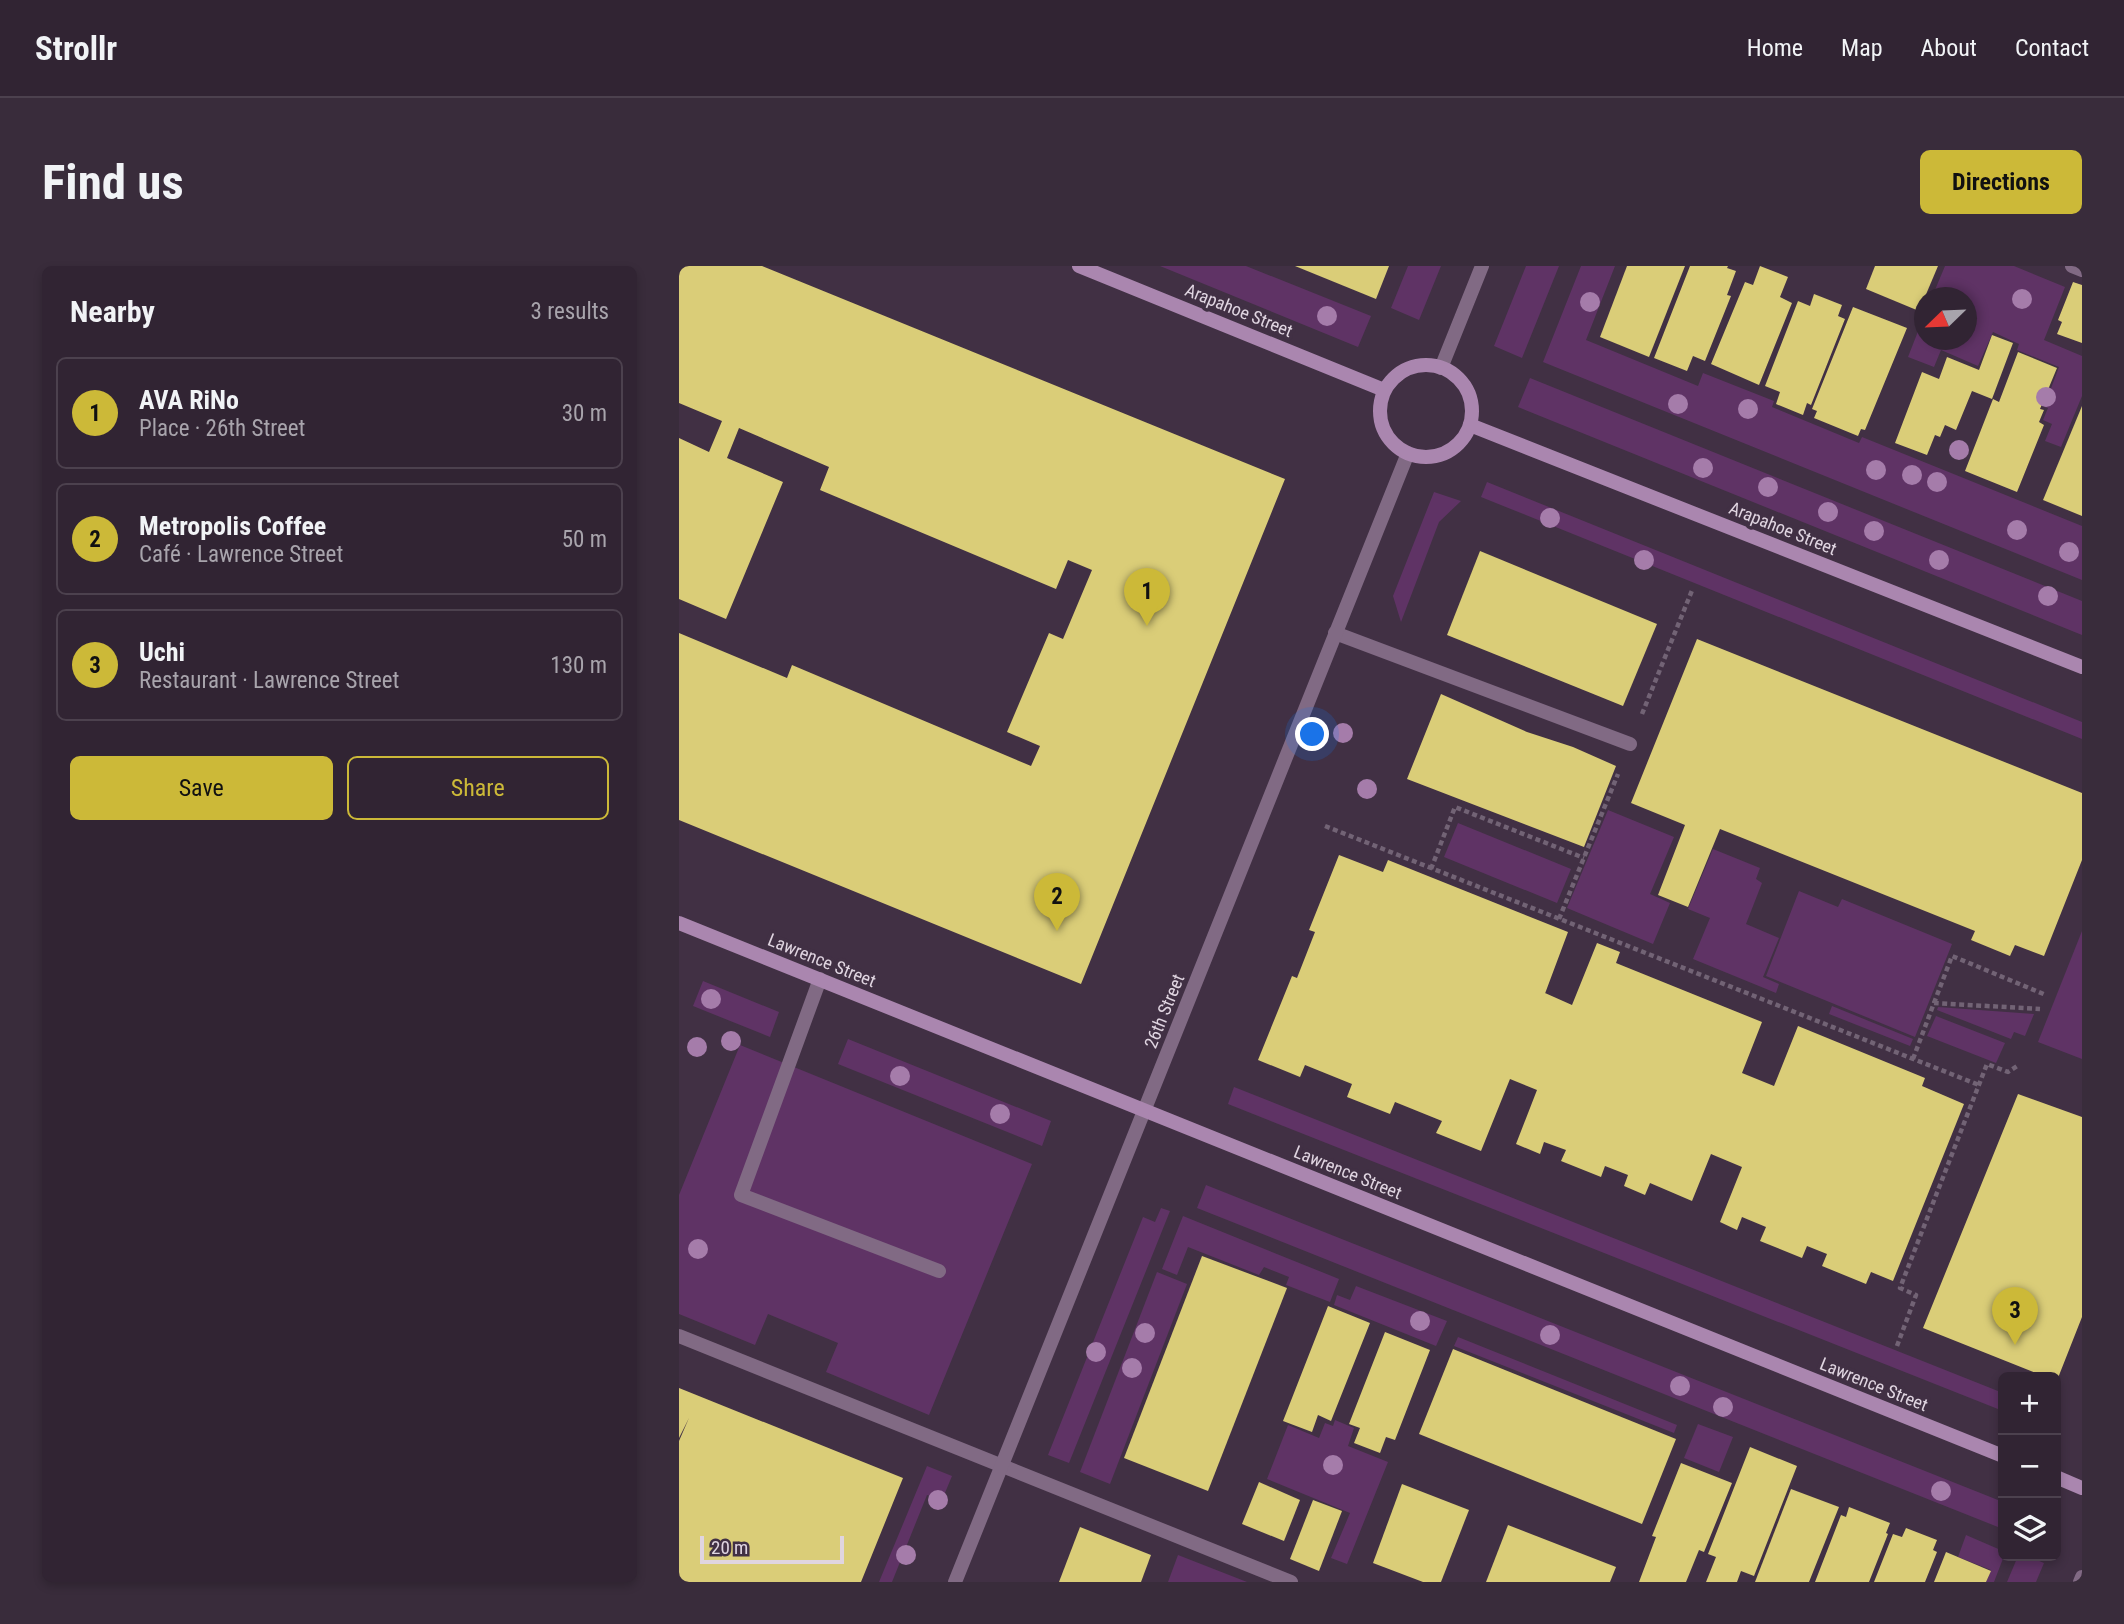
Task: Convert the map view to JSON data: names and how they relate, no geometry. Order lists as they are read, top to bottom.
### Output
{
  "streets": {
    "street": ["Arapahoe Street", "Lawrence Street", "26th Street"]
  },
  "crossings": [
    ["Arapahoe Street", "26th Street"],
    ["Lawrence Street", "26th Street"]
  ],
  "scale_bar": "20 m",
  "north": "bottom left",
  "page": {
    "header": "Strollr",
    "nav": [
      "Home",
      "Map",
      "About",
      "Contact"
    ],
    "buttons": [
      "Directions",
      ["Save", "Share"]
    ],
    "title": "Find us",
    "heading": ["Nearby", "3 results"],
    "list": [
      {
        "mark": "1",
        "name": "AVA RiNo",
        "note": "Place · 26th Street",
        "value": "30 m"
      },
      {
        "mark": "2",
        "name": "Metropolis Coffee",
        "note": "Café · Lawrence Street",
        "value": "50 m"
      },
      {
        "mark": "3",
        "name": "Uchi",
        "note": "Restaurant · Lawrence Street",
        "value": "130 m"
      }
    ],
    "pins": ["1", "2", "3"],
    "map_buttons": ["+", "−"],
    "scale": "20 m"
  }
}
